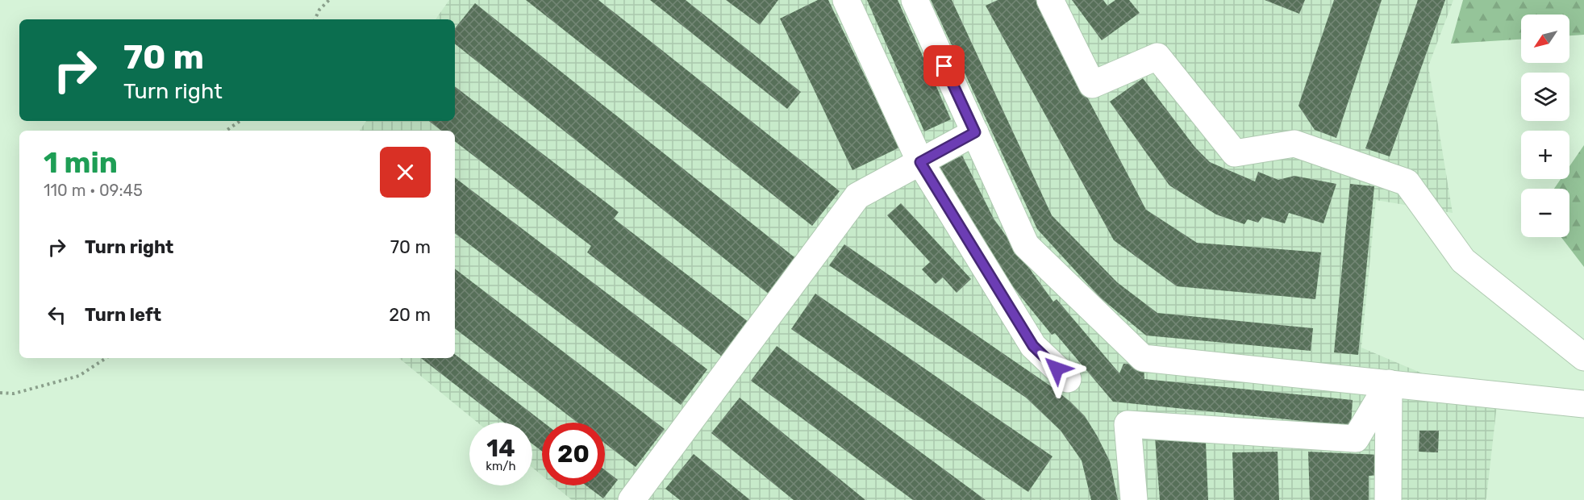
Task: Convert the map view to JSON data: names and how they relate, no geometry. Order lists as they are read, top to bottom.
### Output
{
  "north": "bottom left",
  "page": {
    "map_buttons": ["+", "−"],
    "turn": ["70 m", "Turn right"],
    "heading": ["1 min", "110 m · 09:45"],
    "list": [
      {
        "name": "Turn right",
        "value": "70 m"
      },
      {
        "name": "Turn left",
        "value": "20 m"
      }
    ],
    "speed": "14 km/h",
    "limit": "20"
  }
}
